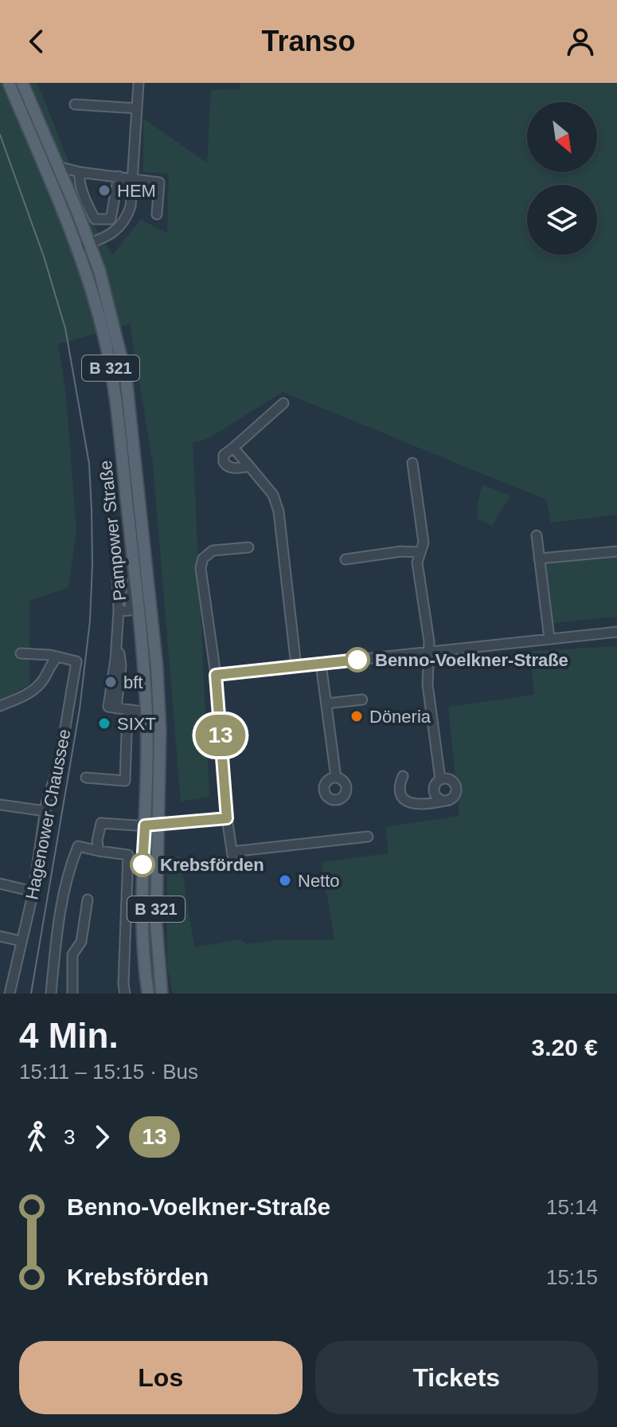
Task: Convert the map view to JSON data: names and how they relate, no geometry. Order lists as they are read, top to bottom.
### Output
{
  "streets": {
    "main road": ["B 321", "Pampower Straße"],
    "street": ["Hagenower Chaussee"]
  },
  "places": [
    "HEM",
    "Benno-Voelkner-Straße",
    "bft",
    "Döneria",
    "SIXT",
    "Krebsförden",
    "Netto"
  ],
  "lines": ["bus line 13"],
  "north": "bottom right",
  "page": {
    "header": "Transo",
    "on_map": "13",
    "heading": ["4 Min.", "15:11 – 15:15 · Bus", "3.20 €"],
    "legs": ["3", "13"],
    "list": [
      {
        "name": "Benno-Voelkner-Straße",
        "value": "15:14"
      },
      {
        "name": "Krebsförden",
        "value": "15:15"
      }
    ],
    "buttons": ["Los", "Tickets"]
  }
}
